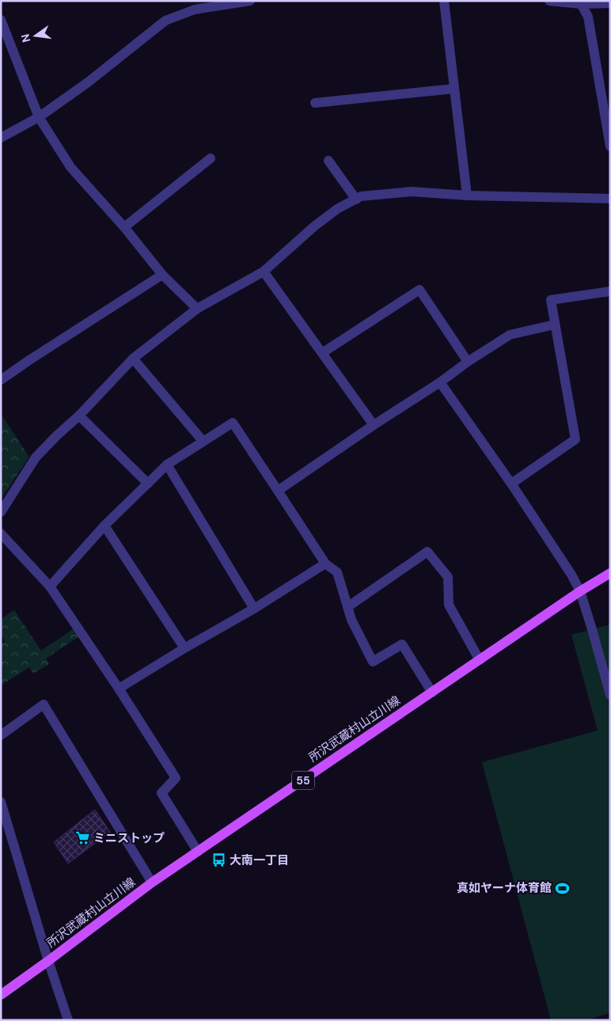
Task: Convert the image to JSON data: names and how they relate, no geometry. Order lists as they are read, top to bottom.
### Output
{
  "streets": {
    "main road": ["所沢武蔵村山立川線", "55"]
  },
  "places": {
    "supermarket": ["ミニストップ"],
    "bus stop": ["大南一丁目"],
    "sports": ["真如ヤーナ体育館"]
  },
  "north": "left"
}
